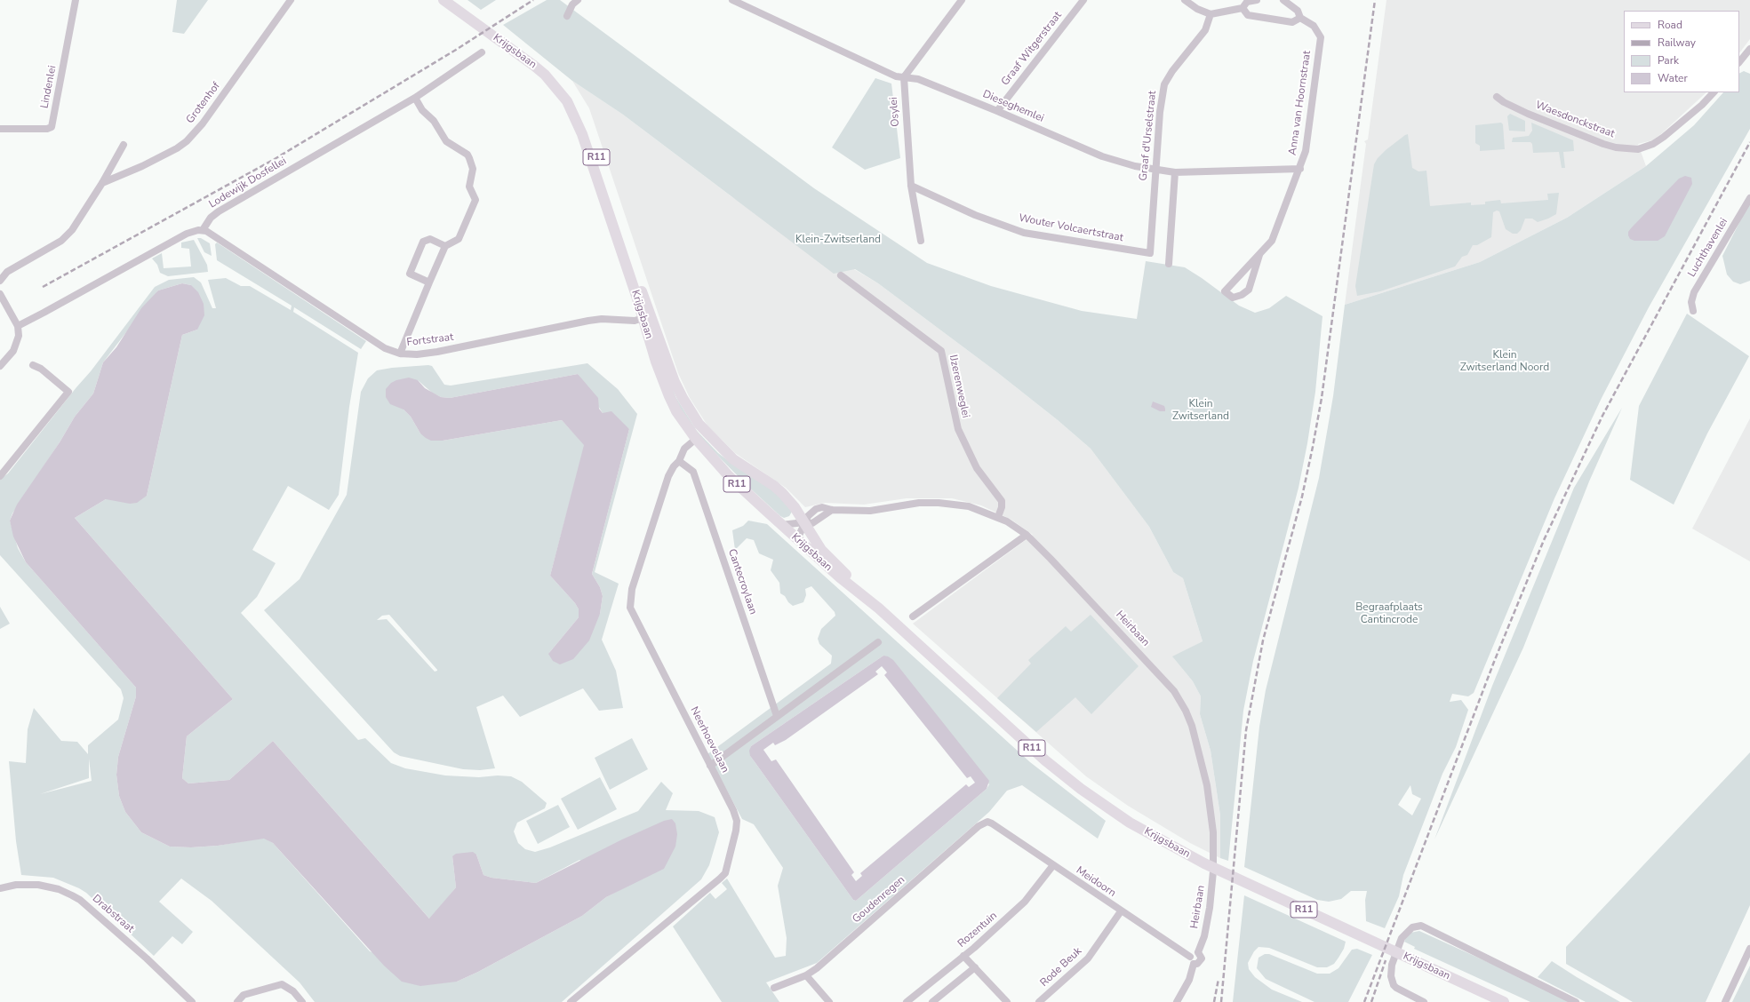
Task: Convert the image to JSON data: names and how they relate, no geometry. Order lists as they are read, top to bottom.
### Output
{
  "streets": {
    "main road": ["Krijgsbaan", "R11"],
    "street": [
      "Graaf Witgerstraat",
      "Lindenlei",
      "Grotenhof",
      "Anna van Hoornstraat",
      "Dieseghemlei",
      "Osylei",
      "Waesdonckstraat",
      "Graaf d'Urselstraat",
      "Lodewijk Dosfellei",
      "Wouter Volcaertstraat",
      "Luchthavenlei",
      "Fortstraat",
      "IJzerenweglei",
      "Cantecroylaan",
      "Heirbaan",
      "Neerhoevelaan",
      "Meidoorn",
      "Goudenregen",
      "Drabstraat",
      "Rozentuin",
      "Rode Beuk"
    ]
  },
  "crossings": [
    ["Graaf Witgerstraat", "Dieseghemlei"],
    ["Krijgsbaan", "Fortstraat"],
    ["Krijgsbaan", "Heirbaan"],
    ["Krijgsbaan", "Neerhoevelaan"],
    ["Anna van Hoornstraat", "Dieseghemlei"],
    ["Dieseghemlei", "Osylei"],
    ["Dieseghemlei", "Graaf d'Urselstraat"],
    ["Osylei", "Wouter Volcaertstraat"],
    ["Graaf d'Urselstraat", "Wouter Volcaertstraat"],
    ["Lodewijk Dosfellei", "Fortstraat"],
    ["IJzerenweglei", "Heirbaan"],
    ["Cantecroylaan", "Neerhoevelaan"],
    ["Heirbaan", "Meidoorn"],
    ["Meidoorn", "Goudenregen"],
    ["Meidoorn", "Rozentuin"],
    ["Meidoorn", "Rode Beuk"]
  ],
  "parks": [
    "Klein-Zwitserland",
    "Klein Zwitserland Noord",
    "Klein Zwitserland",
    "Begraafplaats Cantincrode"
  ],
  "legend": [
    "Road",
    "Railway",
    "Park",
    "Water"
  ]
}
